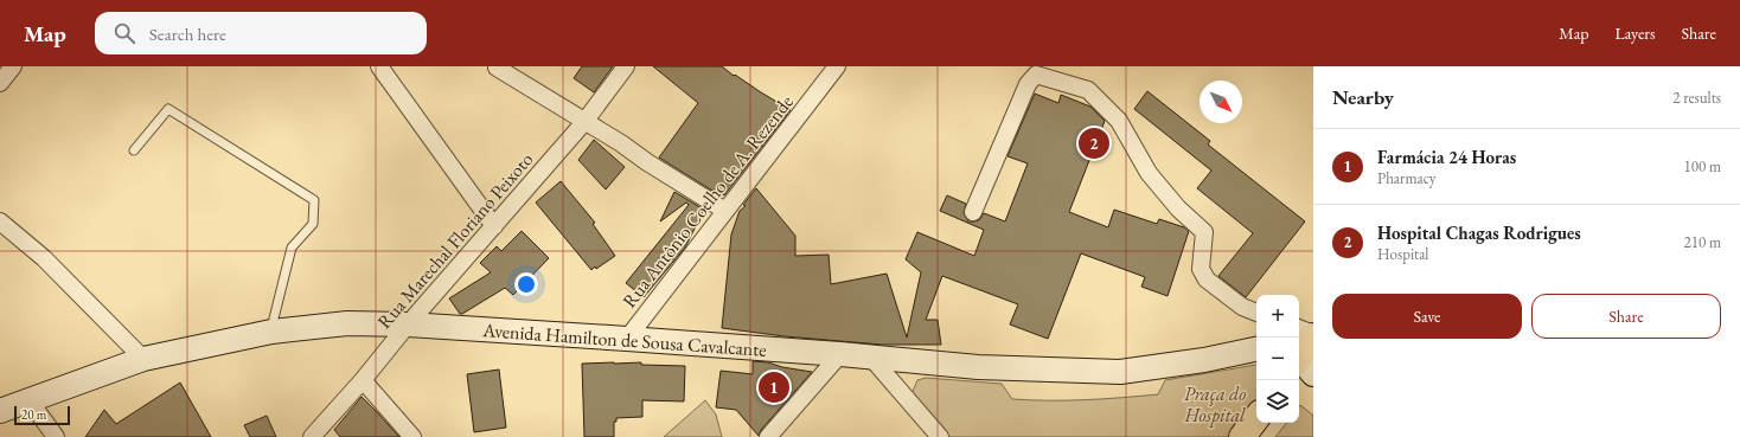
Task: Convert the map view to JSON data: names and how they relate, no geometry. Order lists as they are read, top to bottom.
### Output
{
  "streets": {
    "main road": ["Avenida Hamilton de Sousa Cavalcante"],
    "street": ["Rua Antônio Coelho de A. Rezende", "Rua Marechal Floriano Peixoto"]
  },
  "crossings": [
    ["Rua Antônio Coelho de A. Rezende", "Avenida Hamilton de Sousa Cavalcante"],
    ["Rua Marechal Floriano Peixoto", "Avenida Hamilton de Sousa Cavalcante"]
  ],
  "parks": ["Praça do Hospital"],
  "scale_bar": "20 m",
  "north": "bottom right",
  "page": {
    "header": "Map",
    "search": "Search here",
    "nav": ["Map", "Layers", "Share"],
    "heading": ["Nearby", "2 results"],
    "pins": ["2", "1"],
    "list": [
      {
        "mark": "1",
        "name": "Farmácia 24 Horas",
        "note": "Pharmacy",
        "value": "100 m"
      },
      {
        "mark": "2",
        "name": "Hospital Chagas Rodrigues",
        "note": "Hospital",
        "value": "210 m"
      }
    ],
    "buttons": ["Save", "Share"],
    "map_buttons": ["+", "−"],
    "scale": "20 m"
  }
}
